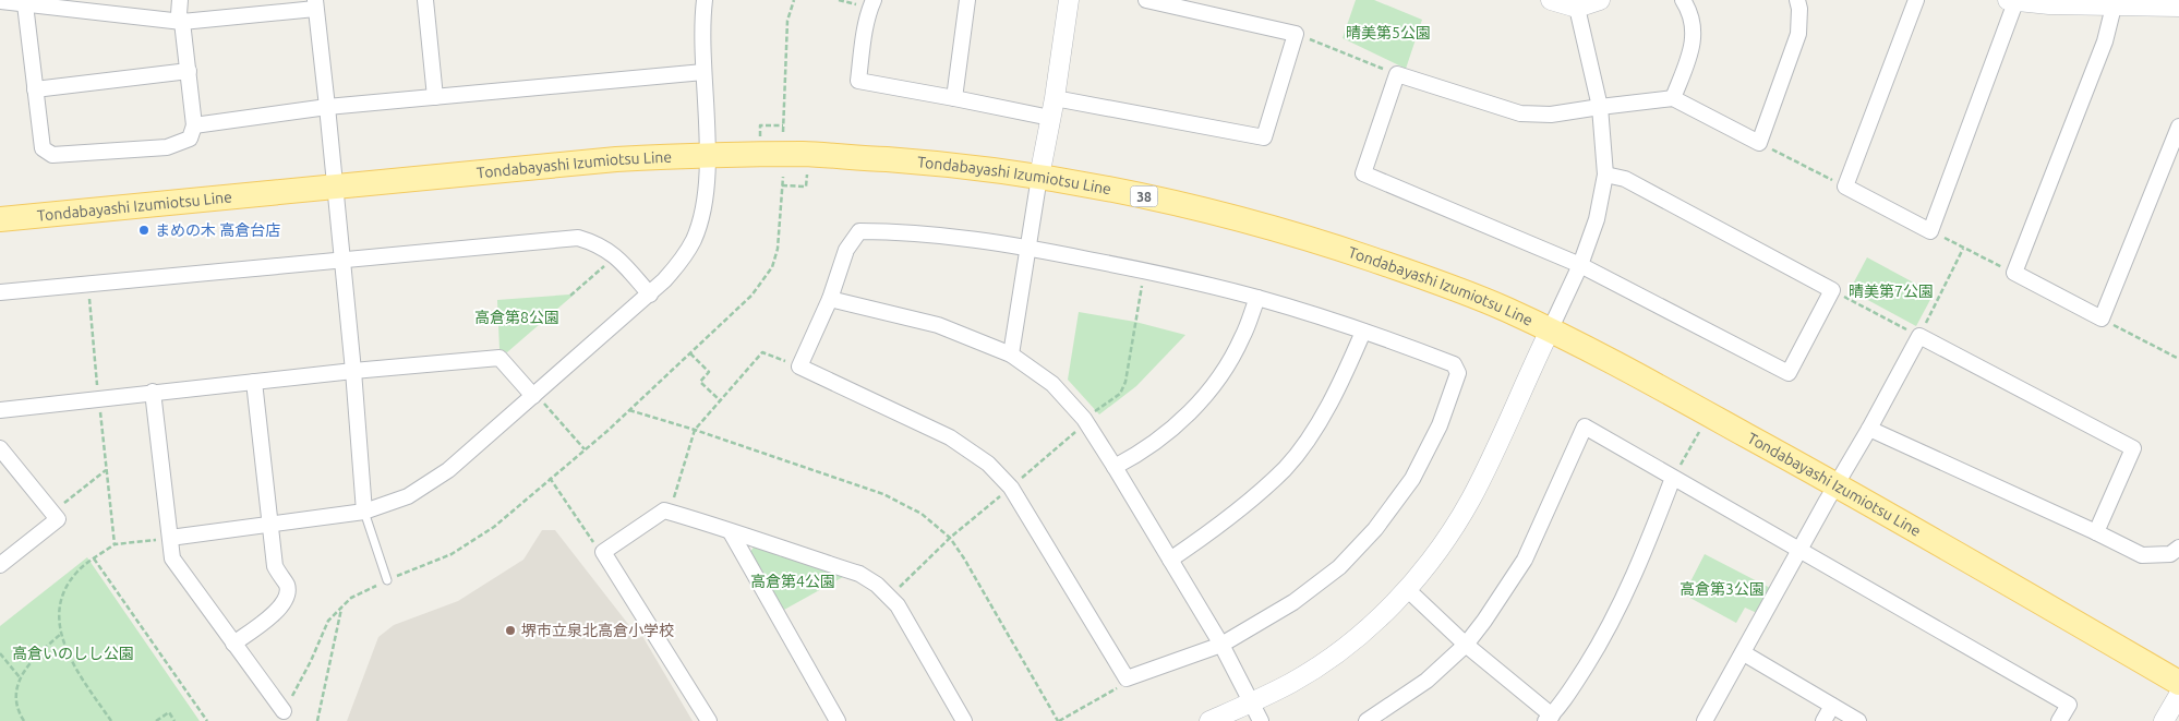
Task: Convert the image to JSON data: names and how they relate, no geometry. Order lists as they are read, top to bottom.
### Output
{
  "streets": {
    "main road": ["Tondabayashi Izumiotsu Line", "38"]
  },
  "parks": [
    "晴美第5公園",
    "晴美第7公園",
    "高倉第8公園",
    "高倉第4公園",
    "高倉第3公園",
    "高倉いのしし公園"
  ],
  "places": ["まめの木 高倉台店", "堺市立泉北高倉小学校"]
}
